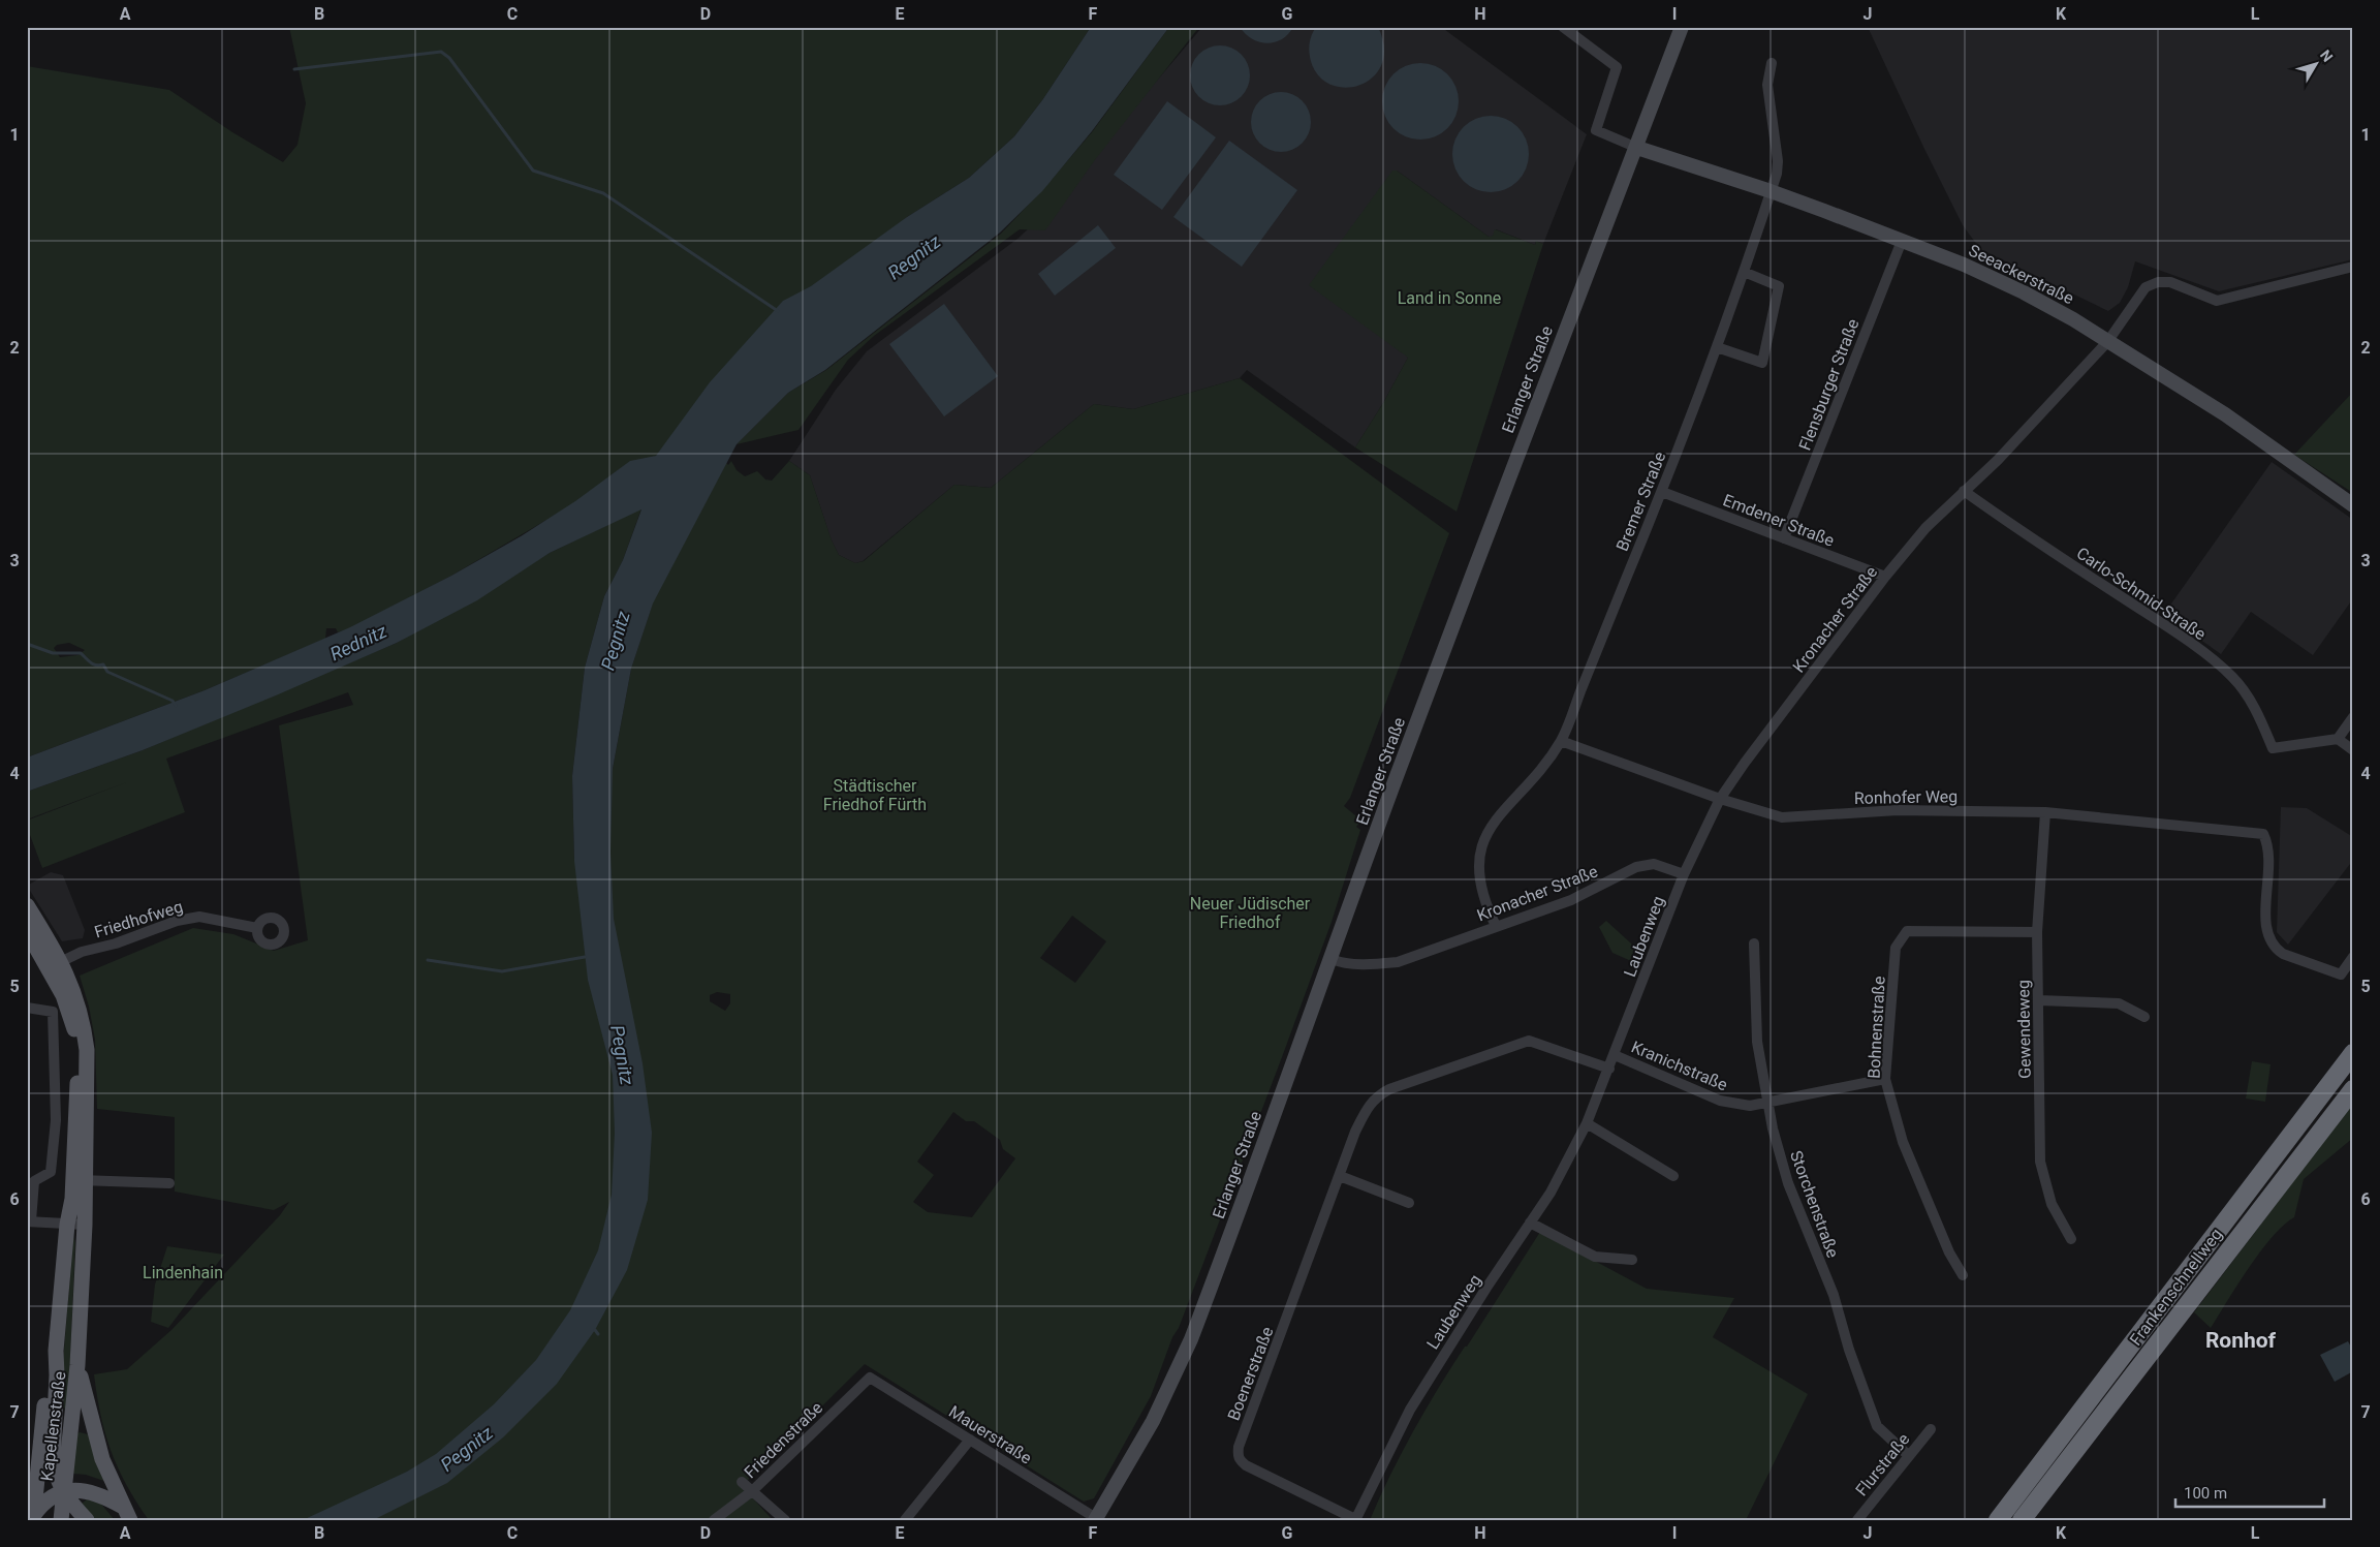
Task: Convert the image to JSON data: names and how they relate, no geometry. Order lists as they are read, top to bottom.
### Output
{
  "streets": {
    "highway": ["Frankenschnellweg"],
    "main road": ["Seeackerstraße", "Erlanger Straße", "Kapellenstraße"],
    "street": [
      "Flensburger Straße",
      "Bremer Straße",
      "Emdener Straße",
      "Carlo-Schmid-Straße",
      "Kronacher Straße",
      "Ronhofer Weg",
      "Friedhofweg",
      "Laubenweg",
      "Bohnenstraße",
      "Gewendeweg",
      "Kranichstraße",
      "Storchenstraße",
      "Boenerstraße",
      "Mauerstraße",
      "Friedenstraße",
      "Flurstraße"
    ]
  },
  "crossings": [
    ["Seeackerstraße", "Erlanger Straße"],
    ["Seeackerstraße", "Flensburger Straße"],
    ["Seeackerstraße", "Bremer Straße"],
    ["Seeackerstraße", "Kronacher Straße"],
    ["Erlanger Straße", "Kronacher Straße"],
    ["Erlanger Straße", "Mauerstraße"],
    ["Flensburger Straße", "Emdener Straße"],
    ["Bremer Straße", "Emdener Straße"],
    ["Bremer Straße", "Kronacher Straße"],
    ["Bremer Straße", "Ronhofer Weg"],
    ["Emdener Straße", "Kronacher Straße"],
    ["Carlo-Schmid-Straße", "Kronacher Straße"],
    ["Kronacher Straße", "Ronhofer Weg"],
    ["Kronacher Straße", "Laubenweg"],
    ["Ronhofer Weg", "Gewendeweg"],
    ["Friedhofweg", "Kapellenstraße"],
    ["Laubenweg", "Kranichstraße"],
    ["Laubenweg", "Boenerstraße"],
    ["Bohnenstraße", "Gewendeweg"],
    ["Bohnenstraße", "Kranichstraße"],
    ["Kranichstraße", "Storchenstraße"],
    ["Storchenstraße", "Flurstraße"],
    ["Mauerstraße", "Friedenstraße"]
  ],
  "districts": ["Ronhof"],
  "water": ["Regnitz", "Pegnitz", "Rednitz"],
  "parks": [
    "Land in Sonne",
    "Städtischer Friedhof Fürth",
    "Neuer Jüdischer Friedhof",
    "Lindenhain"
  ],
  "scale_bar": "100 m",
  "north": "top right",
  "grid": {
    "columns": [
      "A",
      "B",
      "C",
      "D",
      "E",
      "F",
      "G",
      "H",
      "I",
      "J",
      "K",
      "L"
    ],
    "rows": [
      "1",
      "2",
      "3",
      "4",
      "5",
      "6",
      "7"
    ]
  }
}
